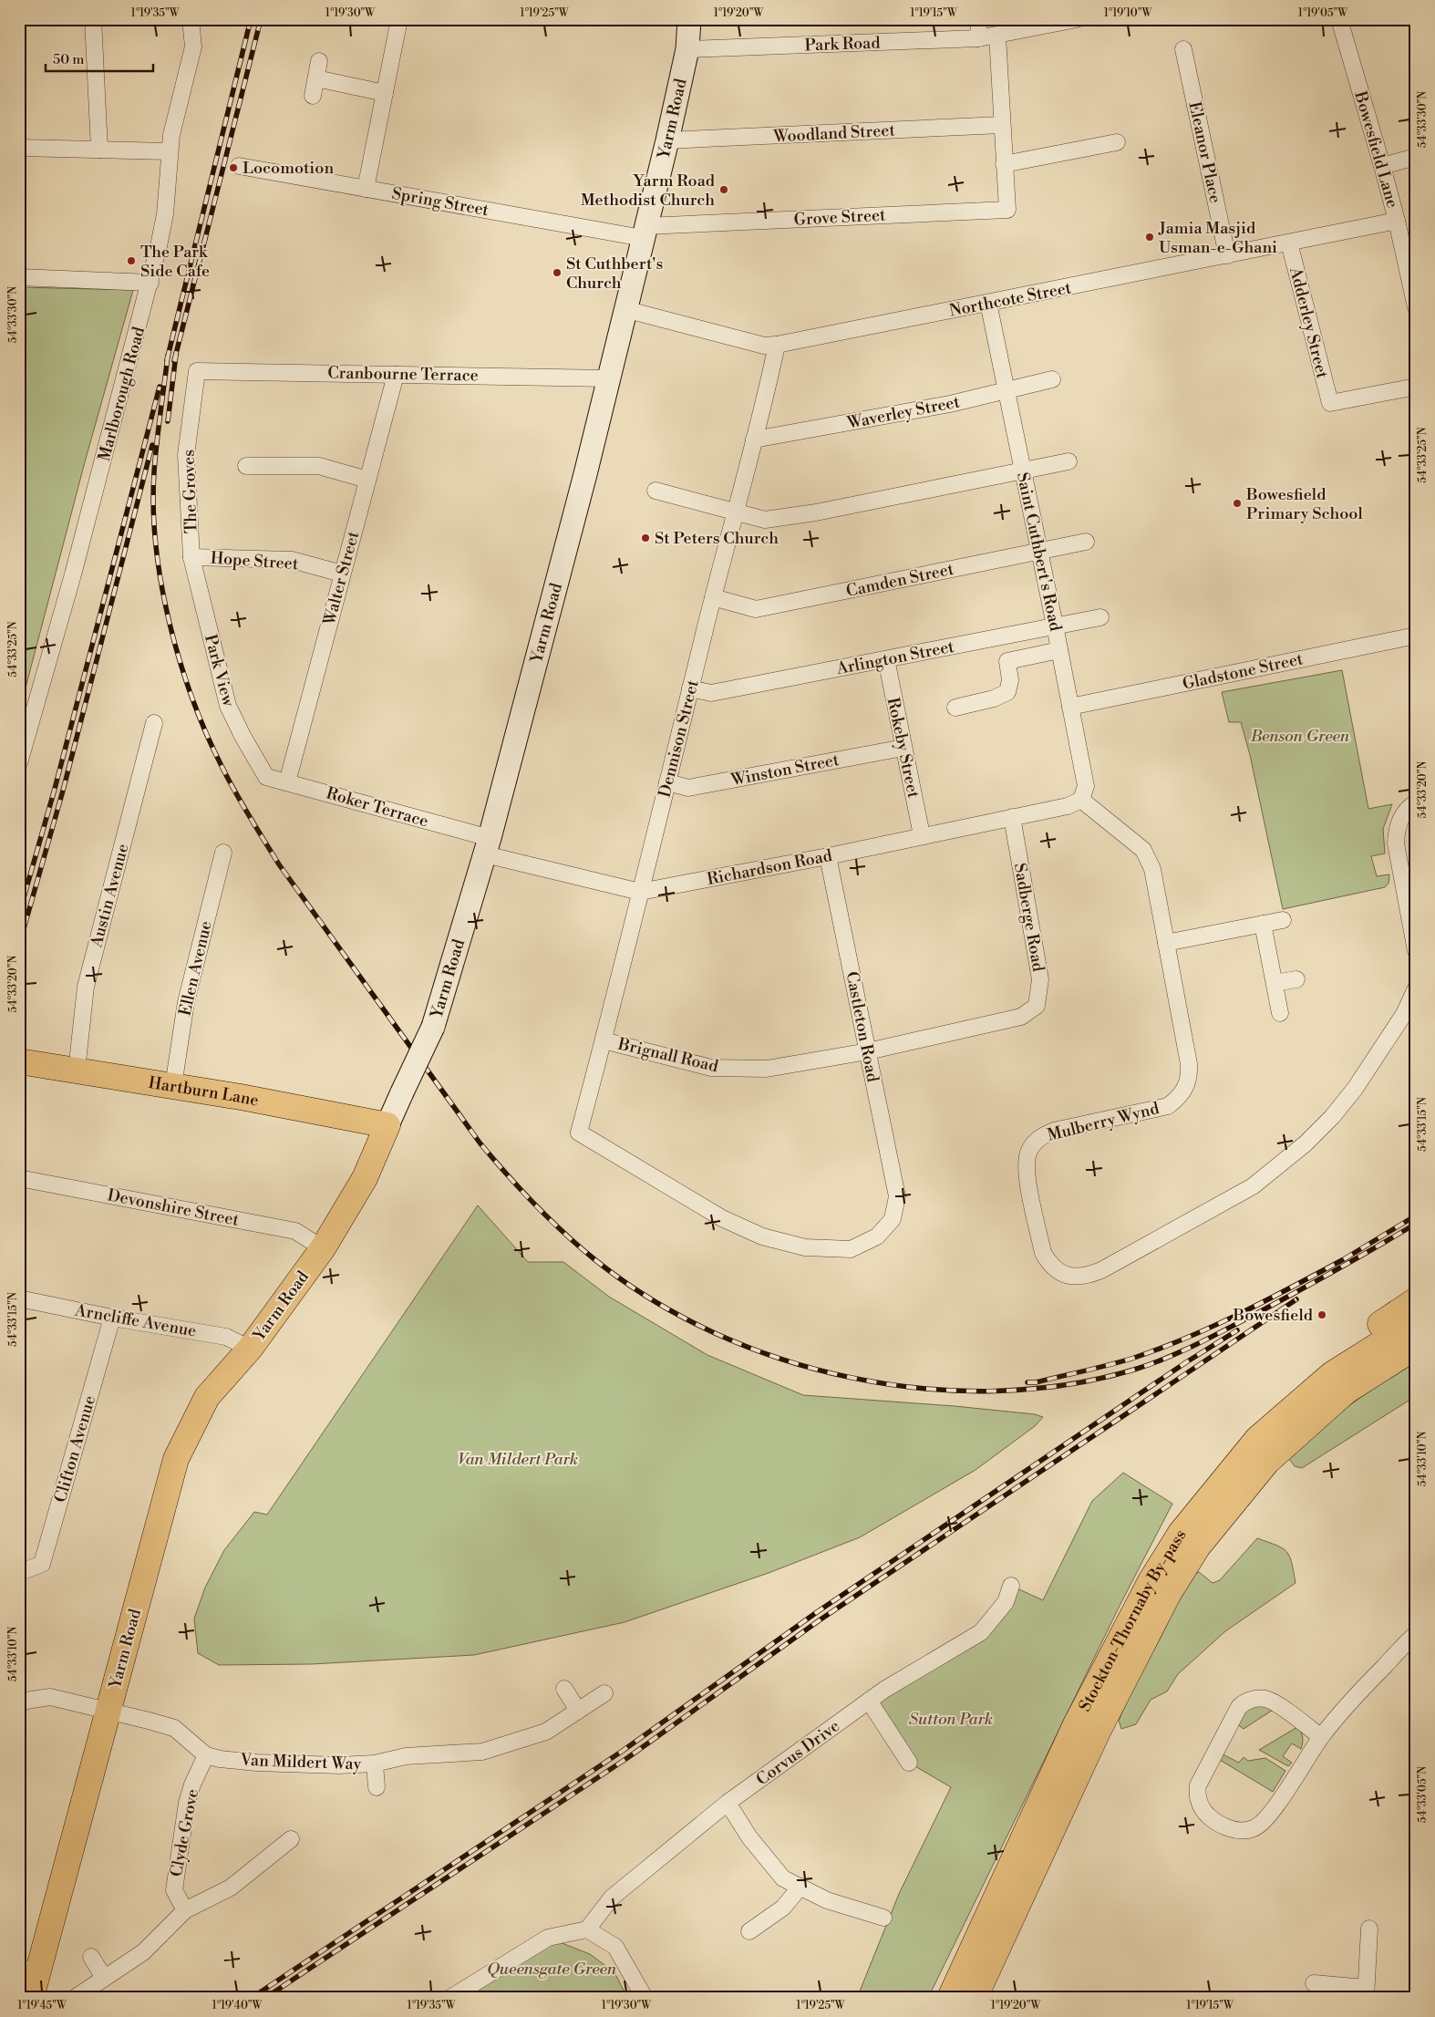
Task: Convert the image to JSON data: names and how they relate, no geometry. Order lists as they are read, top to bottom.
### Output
{
  "streets": {
    "main road": ["Yarm Road", "Hartburn Lane", "Stockton-Thornaby By-pass"],
    "street": [
      "Park Road",
      "Woodland Street",
      "Bowesfield Lane",
      "Eleanor Place",
      "Spring Street",
      "Grove Street",
      "Northcote Street",
      "Adderley Street",
      "Cranbourne Terrace",
      "Marlborough Road",
      "Waverley Street",
      "The Groves",
      "Saint Cuthbert's Road",
      "Hope Street",
      "Walter Street",
      "Camden Street",
      "Arlington Street",
      "Park View",
      "Gladstone Street",
      "Dennison Street",
      "Rokeby Street",
      "Winston Street",
      "Roker Terrace",
      "Richardson Road",
      "Austin Avenue",
      "Sadberge Road",
      "Ellen Avenue",
      "Castleton Road",
      "Brignall Road",
      "Mulberry Wynd",
      "Devonshire Street",
      "Arncliffe Avenue",
      "Clifton Avenue",
      "Corvus Drive",
      "Van Mildert Way",
      "Clyde Grove"
    ]
  },
  "crossings": [
    ["Park Road", "Yarm Road"],
    ["Yarm Road", "Woodland Street"],
    ["Yarm Road", "Spring Street"],
    ["Yarm Road", "Grove Street"],
    ["Yarm Road", "Northcote Street"],
    ["Yarm Road", "Cranbourne Terrace"],
    ["Yarm Road", "Roker Terrace"],
    ["Yarm Road", "Richardson Road"],
    ["Yarm Road", "Hartburn Lane"],
    ["Yarm Road", "Devonshire Street"],
    ["Yarm Road", "Arncliffe Avenue"],
    ["Yarm Road", "Van Mildert Way"],
    ["Bowesfield Lane", "Northcote Street"],
    ["Eleanor Place", "Northcote Street"],
    ["Spring Street", "Grove Street"],
    ["Northcote Street", "Adderley Street"],
    ["Northcote Street", "Saint Cuthbert's Road"],
    ["Northcote Street", "Dennison Street"],
    ["Cranbourne Terrace", "The Groves"],
    ["Cranbourne Terrace", "Walter Street"],
    ["Waverley Street", "Saint Cuthbert's Road"],
    ["Waverley Street", "Dennison Street"],
    ["The Groves", "Hope Street"],
    ["The Groves", "Park View"],
    ["Saint Cuthbert's Road", "Camden Street"],
    ["Saint Cuthbert's Road", "Arlington Street"],
    ["Saint Cuthbert's Road", "Gladstone Street"],
    ["Saint Cuthbert's Road", "Richardson Road"],
    ["Saint Cuthbert's Road", "Mulberry Wynd"],
    ["Hope Street", "Walter Street"],
    ["Hope Street", "Park View"],
    ["Walter Street", "Roker Terrace"],
    ["Camden Street", "Dennison Street"],
    ["Arlington Street", "Dennison Street"],
    ["Arlington Street", "Rokeby Street"],
    ["Park View", "Roker Terrace"],
    ["Dennison Street", "Winston Street"],
    ["Dennison Street", "Richardson Road"],
    ["Dennison Street", "Castleton Road"],
    ["Dennison Street", "Brignall Road"],
    ["Rokeby Street", "Winston Street"],
    ["Rokeby Street", "Richardson Road"],
    ["Roker Terrace", "Richardson Road"],
    ["Richardson Road", "Sadberge Road"],
    ["Richardson Road", "Castleton Road"],
    ["Richardson Road", "Mulberry Wynd"],
    ["Austin Avenue", "Hartburn Lane"],
    ["Sadberge Road", "Castleton Road"],
    ["Sadberge Road", "Brignall Road"],
    ["Ellen Avenue", "Hartburn Lane"],
    ["Castleton Road", "Brignall Road"],
    ["Arncliffe Avenue", "Clifton Avenue"],
    ["Van Mildert Way", "Clyde Grove"]
  ],
  "parks": [
    "Benson Green",
    "Van Mildert Park",
    "Sutton Park",
    "Queensgate Green"
  ],
  "places": [
    "Locomotion",
    "Yarm Road Methodist Church",
    "Jamia Masjid Usman-e-Ghani",
    "The Park Side Cafe",
    "St Cuthbert's Church",
    "Bowesfield Primary School",
    "St Peters Church",
    "Bowesfield"
  ],
  "scale_bar": "50 m",
  "coordinates": [
    "1°19'35\"W",
    "1°19'30\"W",
    "1°19'25\"W",
    "1°19'20\"W",
    "1°19'15\"W",
    "1°19'10\"W",
    "1°19'05\"W",
    "54°33'30\"N",
    "54°33'25\"N",
    "54°33'20\"N",
    "54°33'15\"N",
    "54°33'10\"N",
    "54°33'05\"N",
    "1°19'45\"W",
    "1°19'40\"W"
  ]
}
